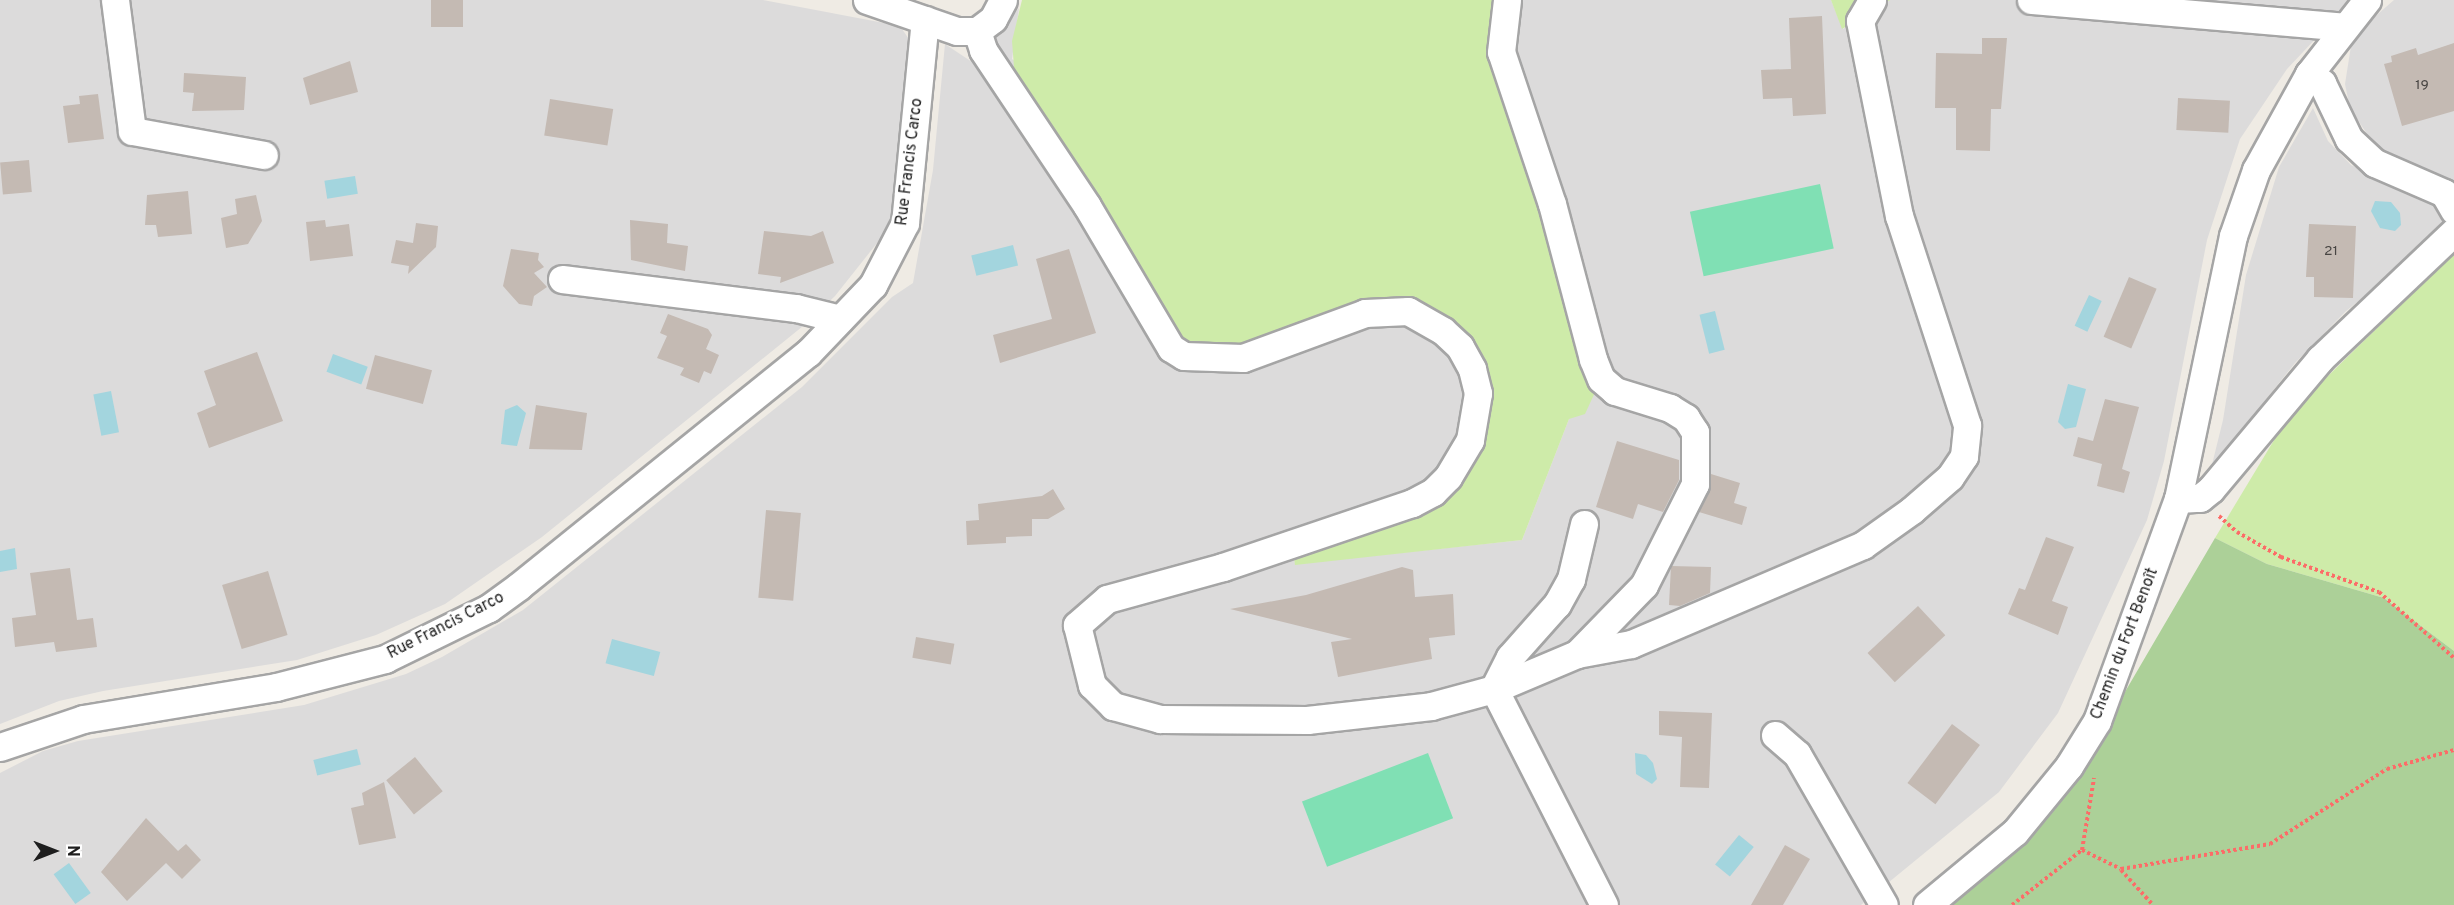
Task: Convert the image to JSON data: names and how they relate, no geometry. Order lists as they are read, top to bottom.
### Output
{
  "streets": {
    "street": ["Rue Francis Carco", "Chemin du Fort Benoît"]
  },
  "house_numbers": ["19", "21"],
  "north": "right"
}
